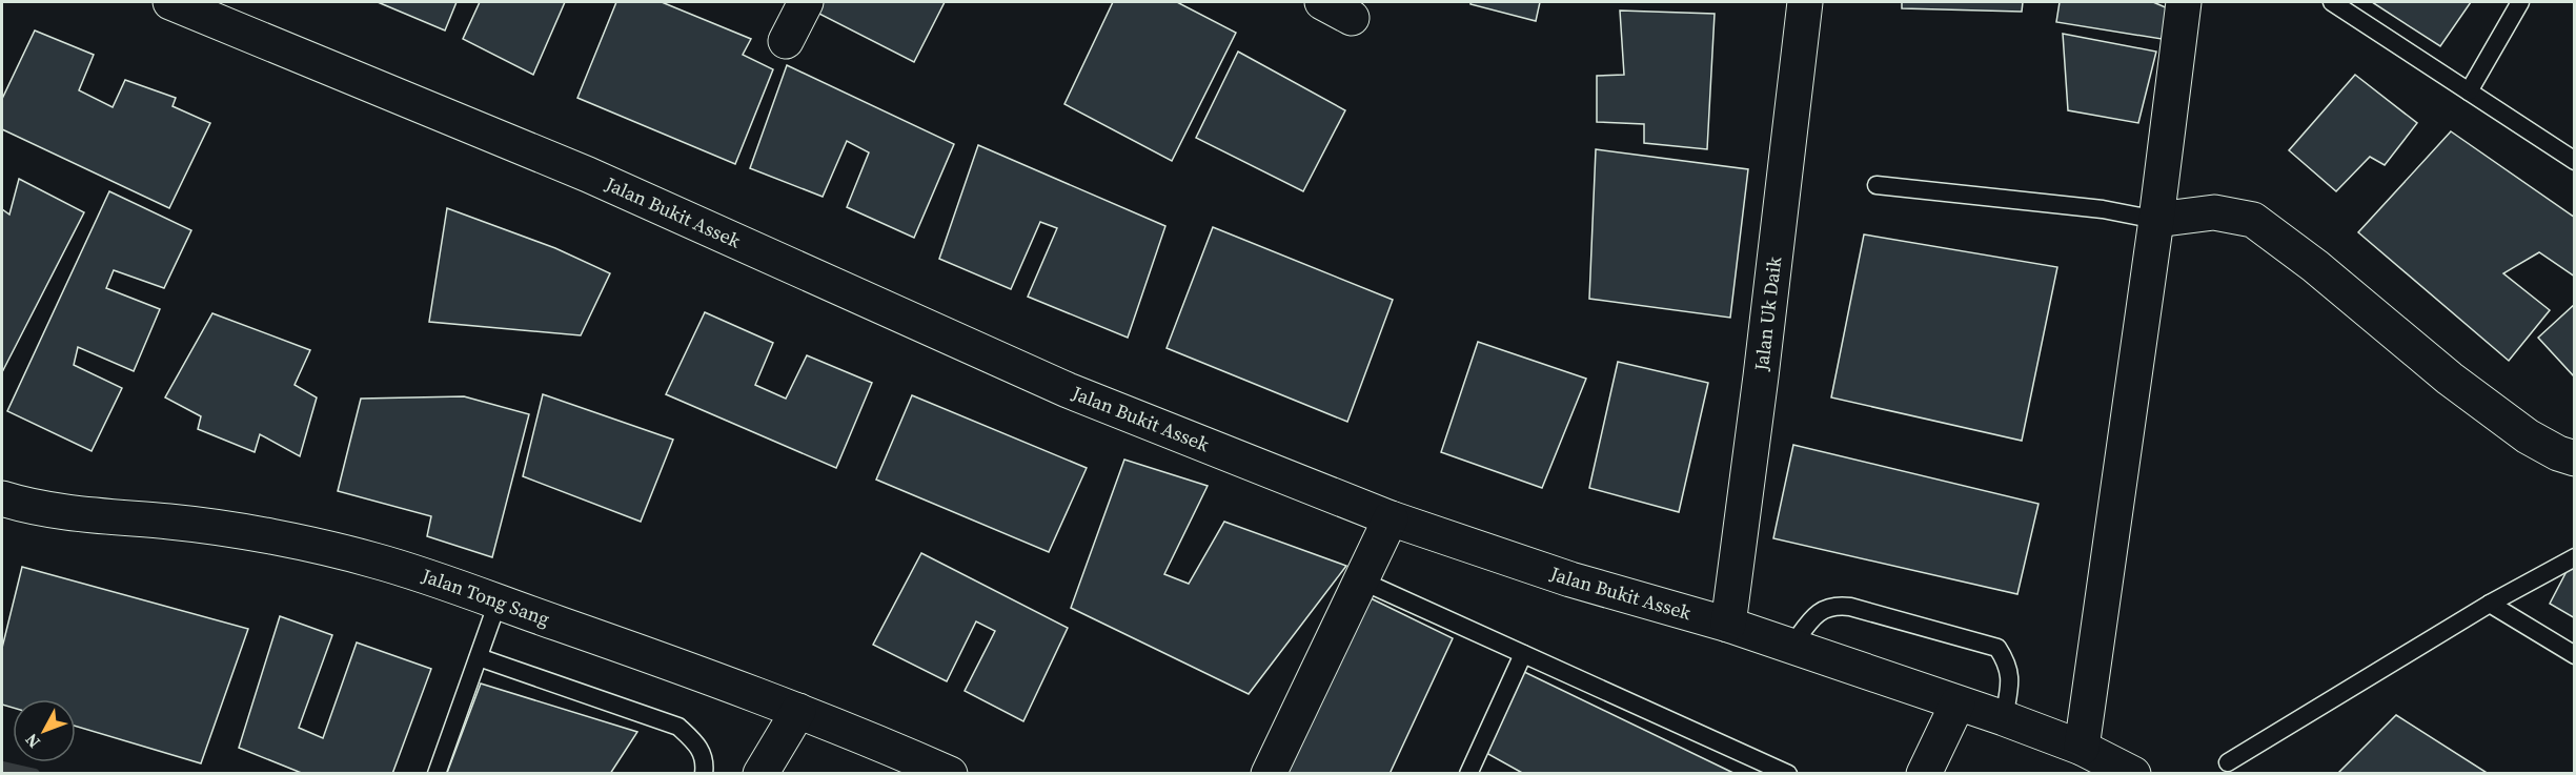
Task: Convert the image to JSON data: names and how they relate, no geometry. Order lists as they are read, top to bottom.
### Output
{
  "streets": {
    "street": ["Jalan Bukit Assek", "Jalan Uk Daik", "Jalan Tong Sang"]
  },
  "crossings": [
    ["Jalan Bukit Assek", "Jalan Uk Daik"]
  ],
  "north": "bottom left"
}
